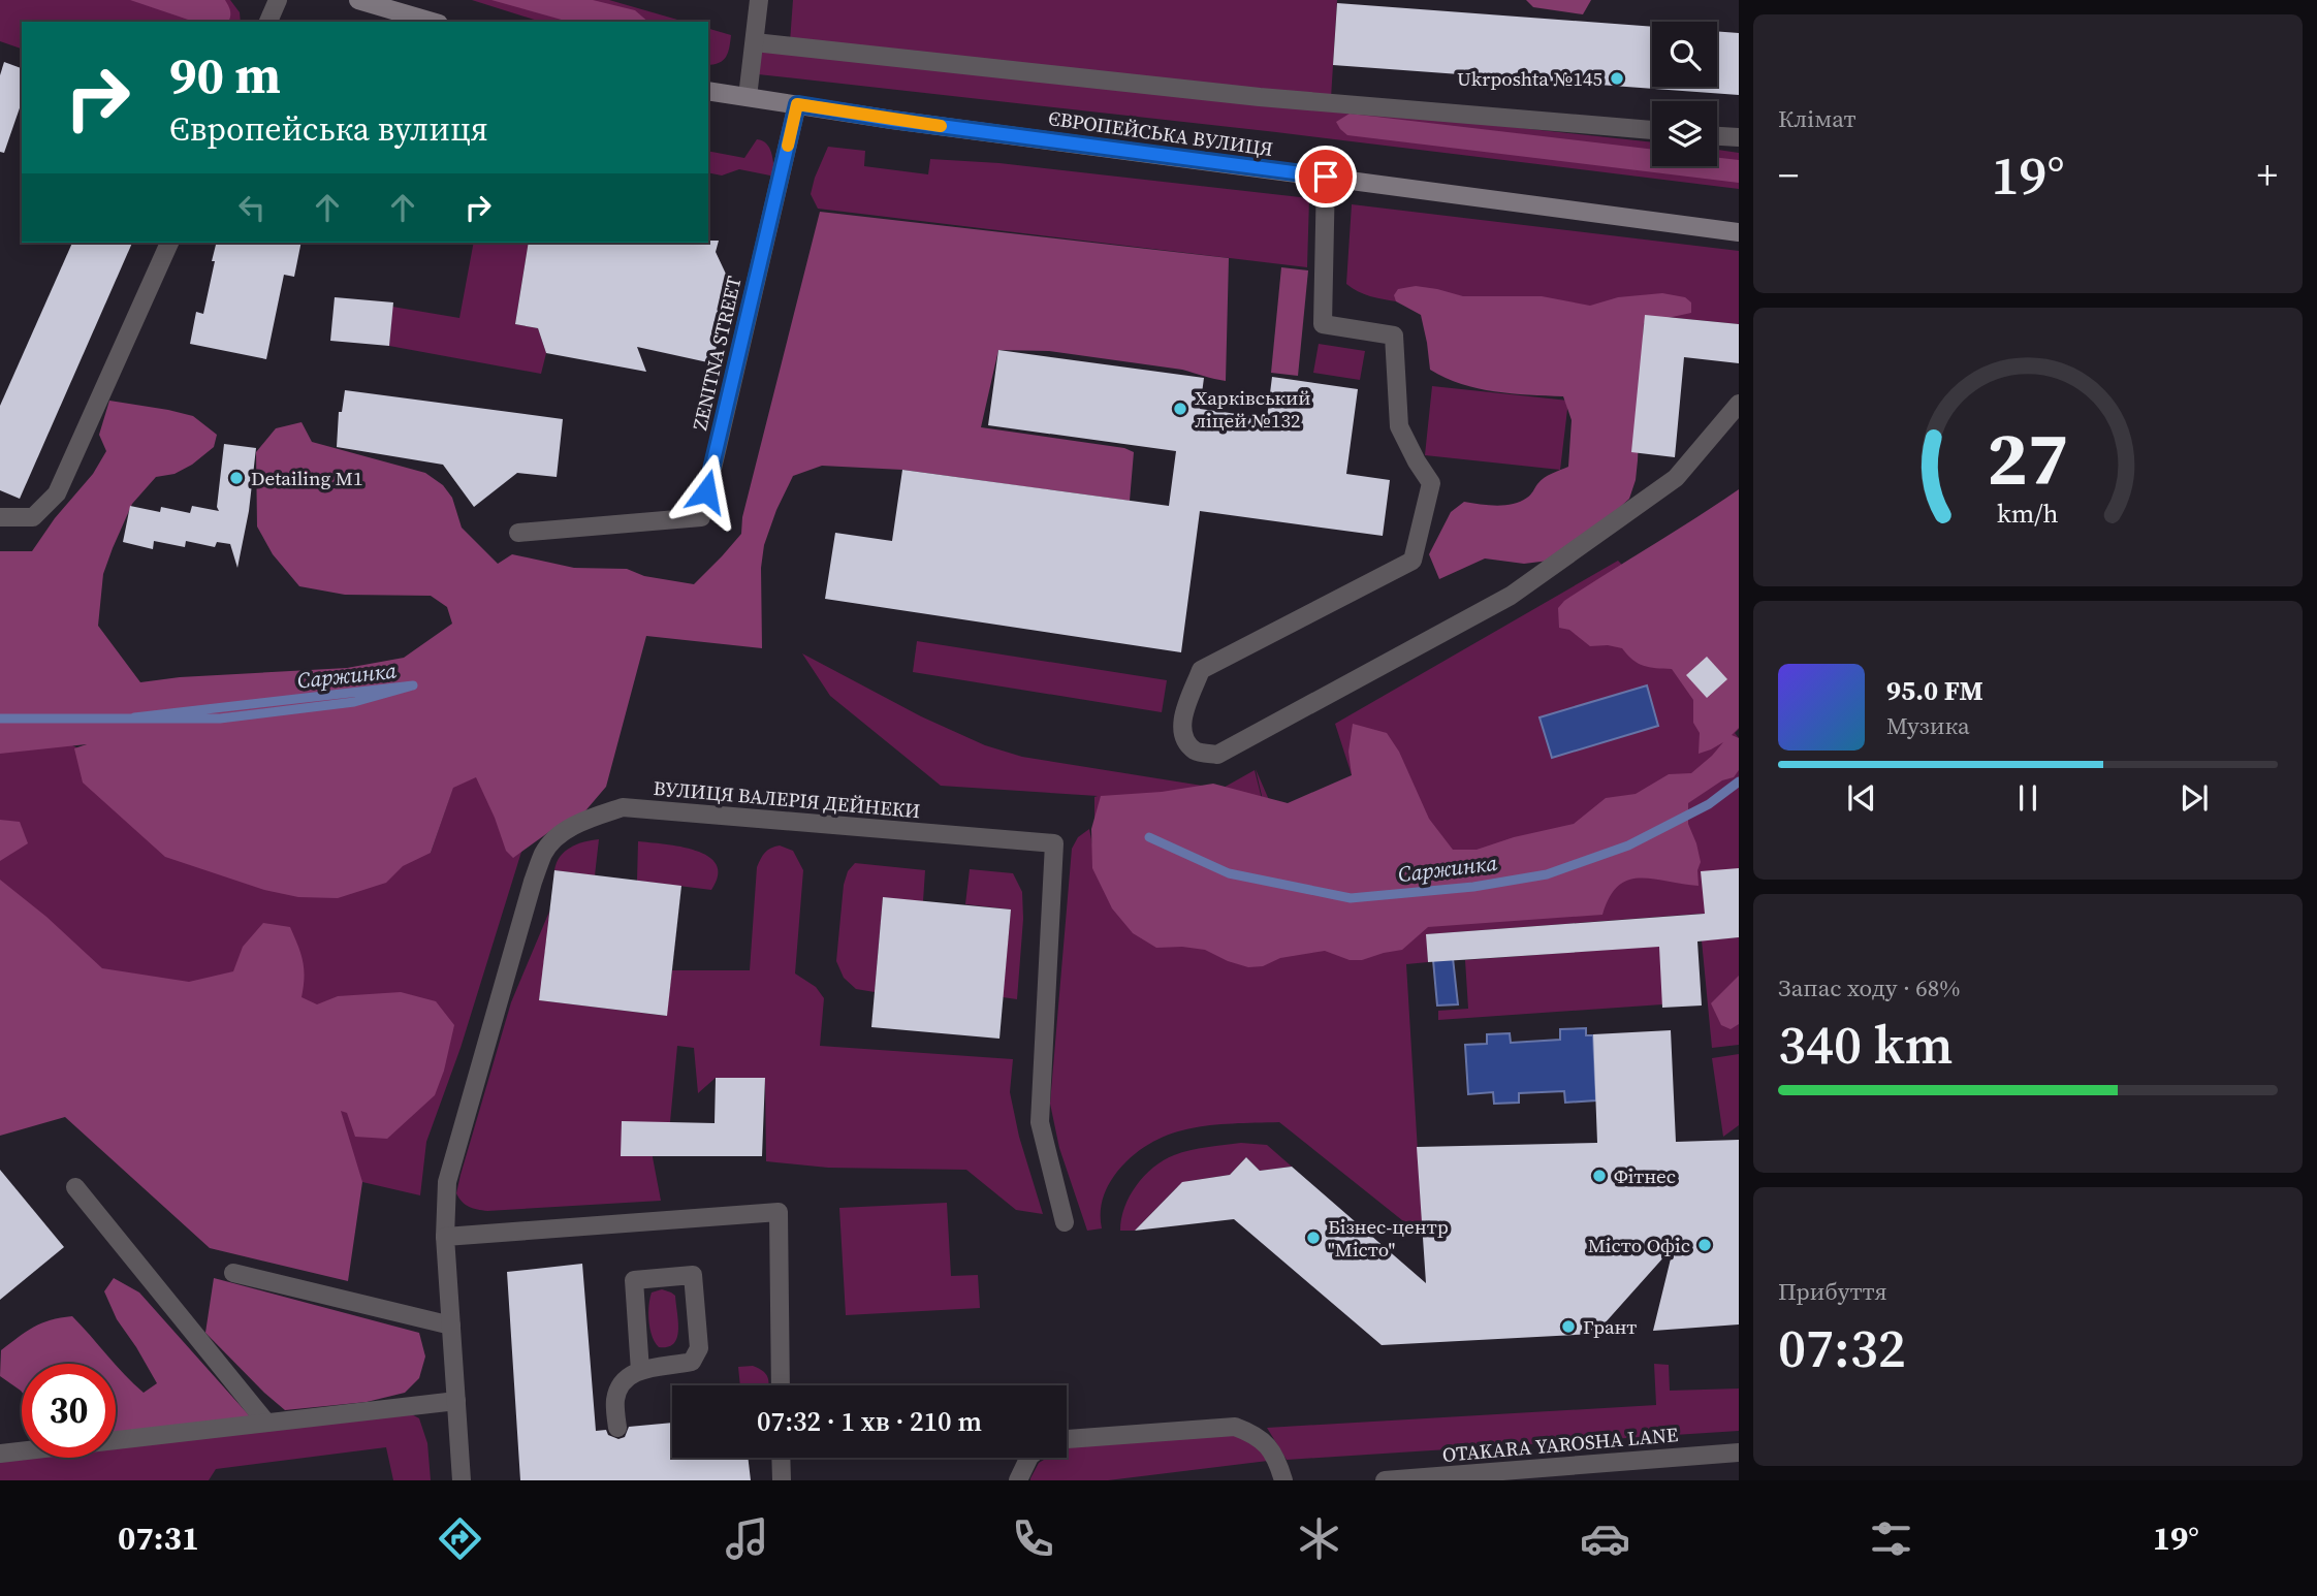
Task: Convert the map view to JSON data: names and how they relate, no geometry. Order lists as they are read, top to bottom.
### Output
{
  "streets": {
    "main road": ["ЄВРОПЕЙСЬКА ВУЛИЦЯ"],
    "street": ["ZENITNA STREET", "ВУЛИЦЯ ВАЛЕРІЯ ДЕЙНЕКИ", "OTAKARA YAROSHA LANE"]
  },
  "crossings": [
    ["ЄВРОПЕЙСЬКА ВУЛИЦЯ", "ZENITNA STREET"]
  ],
  "water": ["Саржинка"],
  "places": [
    "Ukrposhta №145",
    "Харківський ліцей №132",
    "Detailing M1",
    "Фітнес",
    "Бізнес-центр \"Місто\"",
    "Місто Офіс",
    "Грант"
  ],
  "page": {
    "tile": [
      "Клімат",
      ["Запас ходу · 68%", "340 km"],
      ["Прибуття", "07:32"]
    ],
    "turn": ["90 m", "Європейська вулиця"],
    "heat": ["−", "19°", "+"],
    "song": ["95.0 FM", "Музика"],
    "limit": "30",
    "trip": "07:32 · 1 хв · 210 m",
    "tabs": ["07:31", "19°"],
    "gauge": ["27", "km/h"]
  }
}
